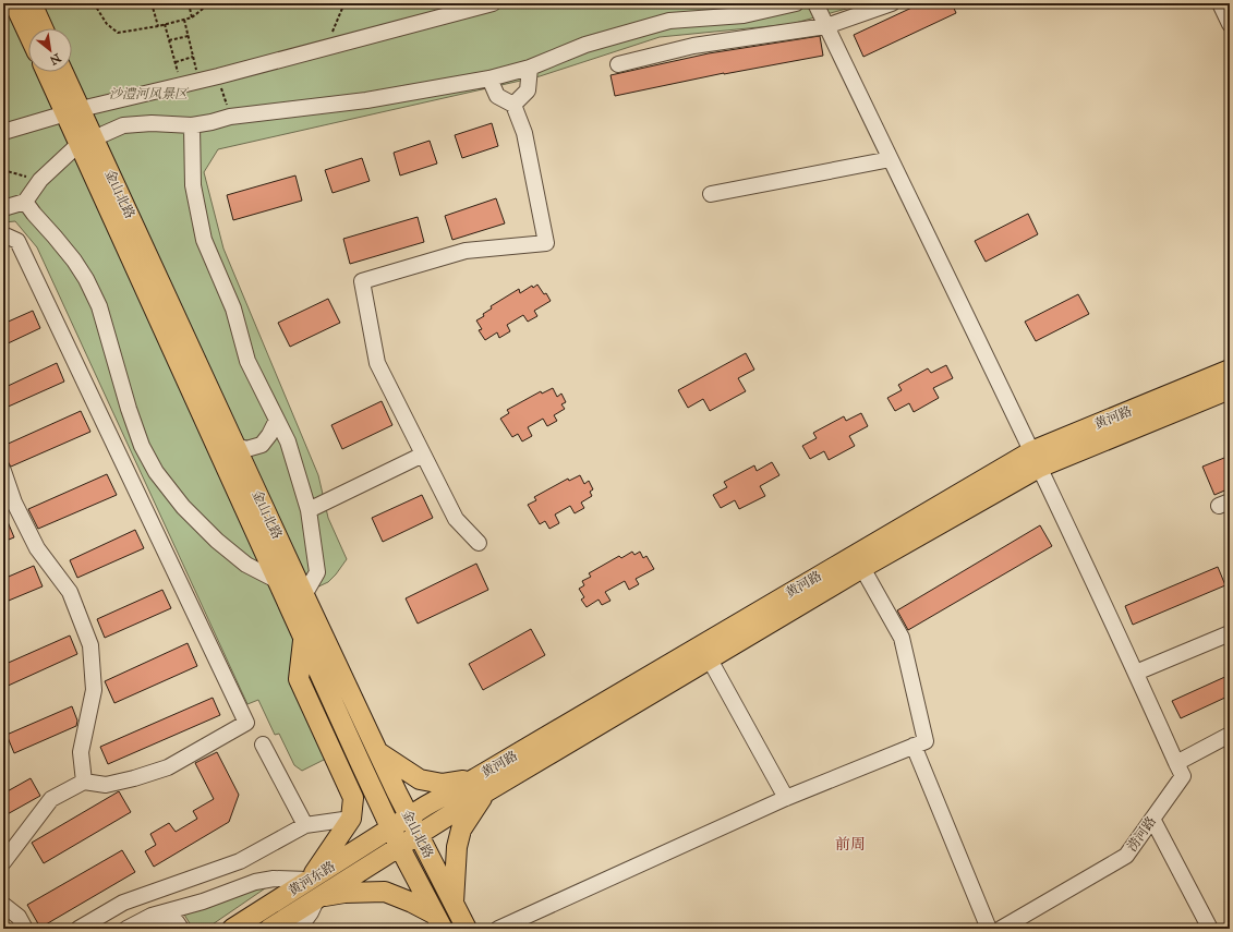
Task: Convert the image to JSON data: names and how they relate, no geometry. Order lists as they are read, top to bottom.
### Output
{
  "streets": {
    "main road": ["金山北路", "黄河路", "黄河东路"],
    "street": ["涝河路"]
  },
  "crossings": [
    ["金山北路", "黄河路"],
    ["金山北路", "黄河东路"],
    ["黄河路", "黄河东路"]
  ],
  "districts": ["前周"],
  "parks": ["沙澧河风景区"],
  "north": "bottom right"
}
